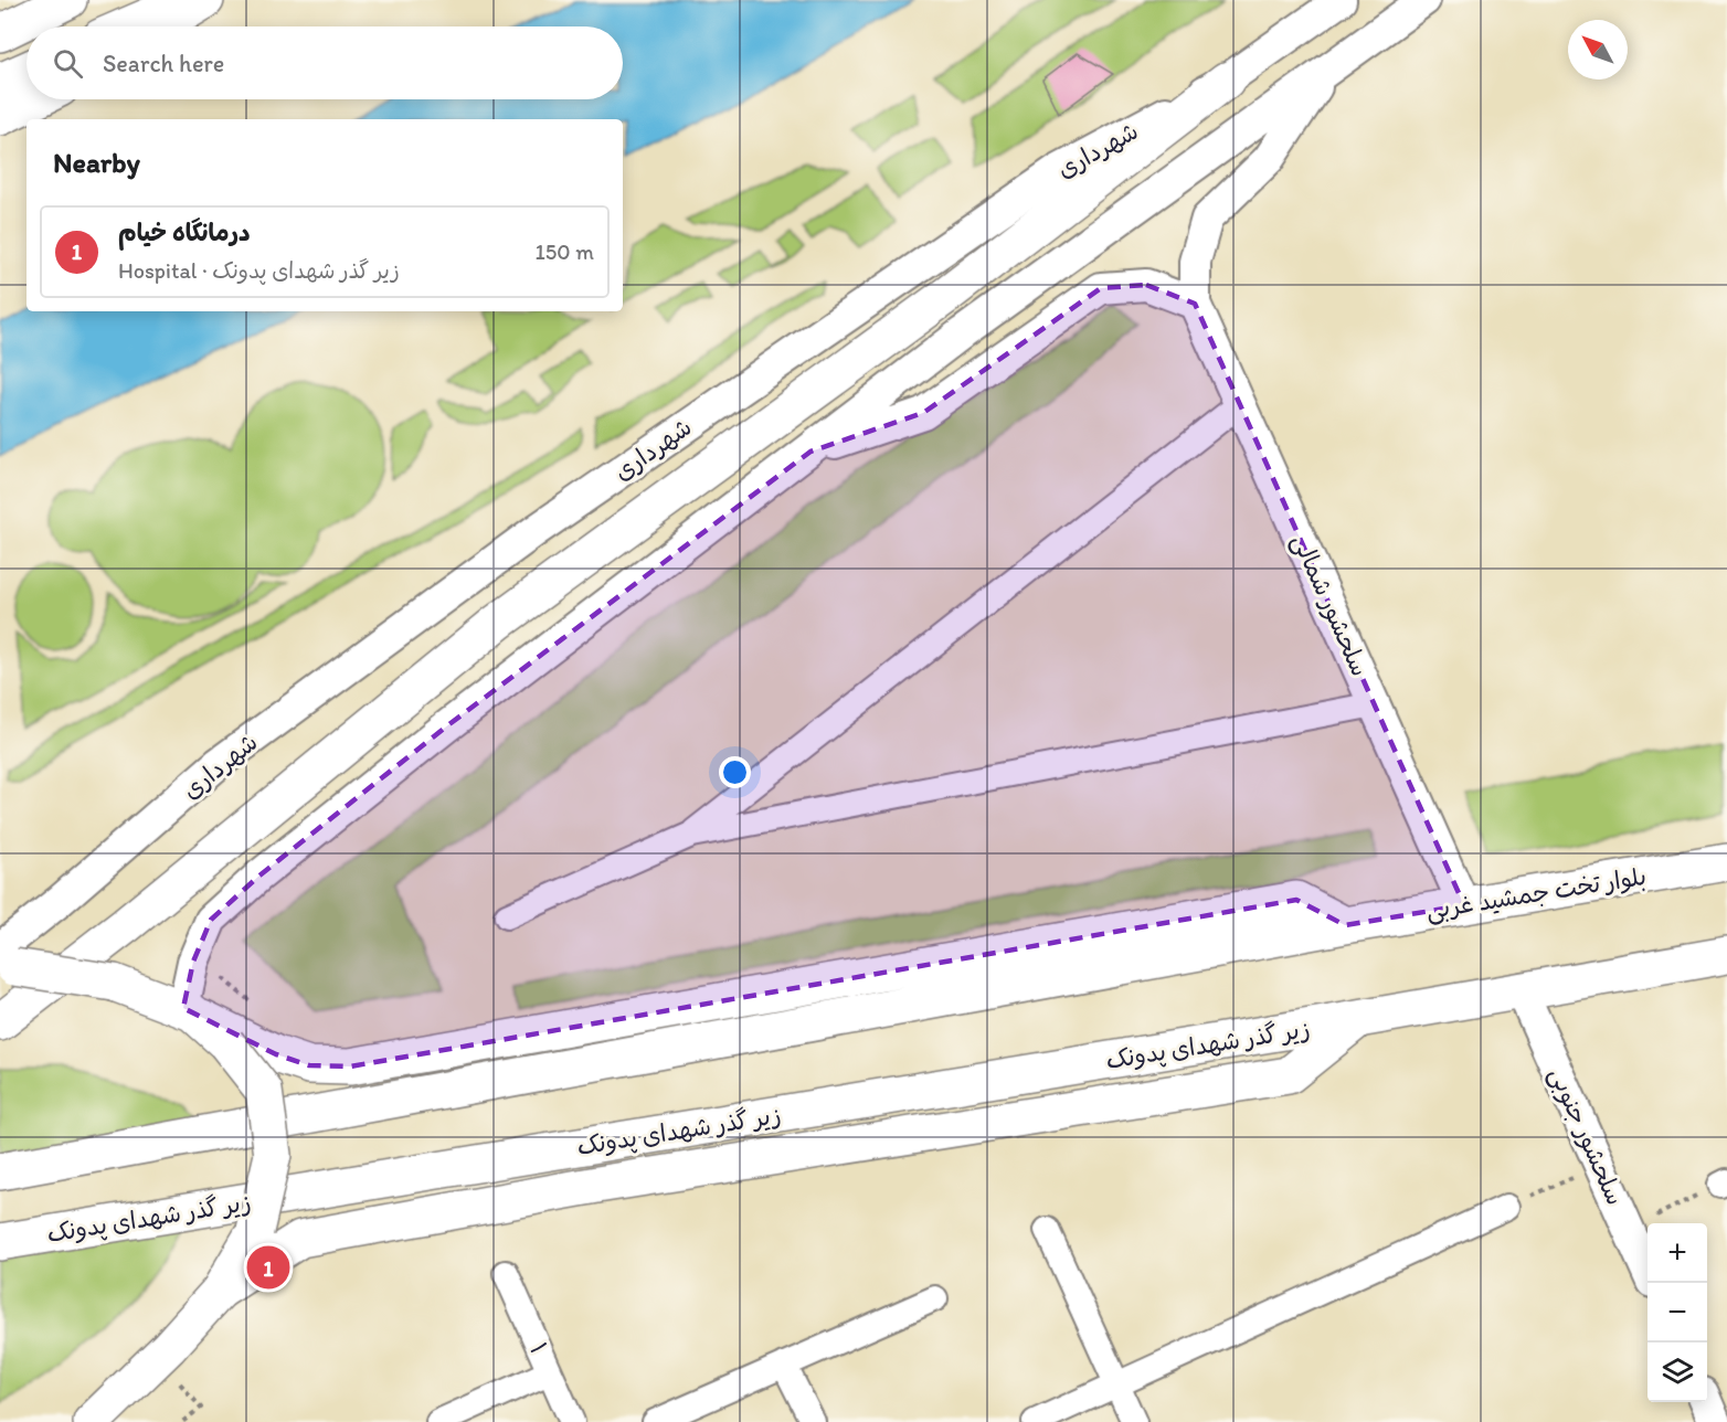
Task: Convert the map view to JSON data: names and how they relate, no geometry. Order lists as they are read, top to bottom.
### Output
{
  "streets": {
    "main road": ["بلوار تخت جمشید غربی", "زیر گذر شهدای پدونک"],
    "street": [
      "شهرداری",
      "سلحشور شمالی",
      "سلحشور جنوبی",
      "۱"
    ]
  },
  "crossings": [
    ["سلحشور شمالی", "بلوار تخت جمشید غربی"]
  ],
  "north": "top left",
  "page": {
    "search": "Search here",
    "heading": "Nearby",
    "list": [
      {
        "mark": "1",
        "name": "درمانگاه خیام",
        "note": "Hospital · زیر گذر شهدای پدونک",
        "value": "150 m"
      }
    ],
    "map_buttons": ["+", "−"],
    "pins": "1"
  }
}
